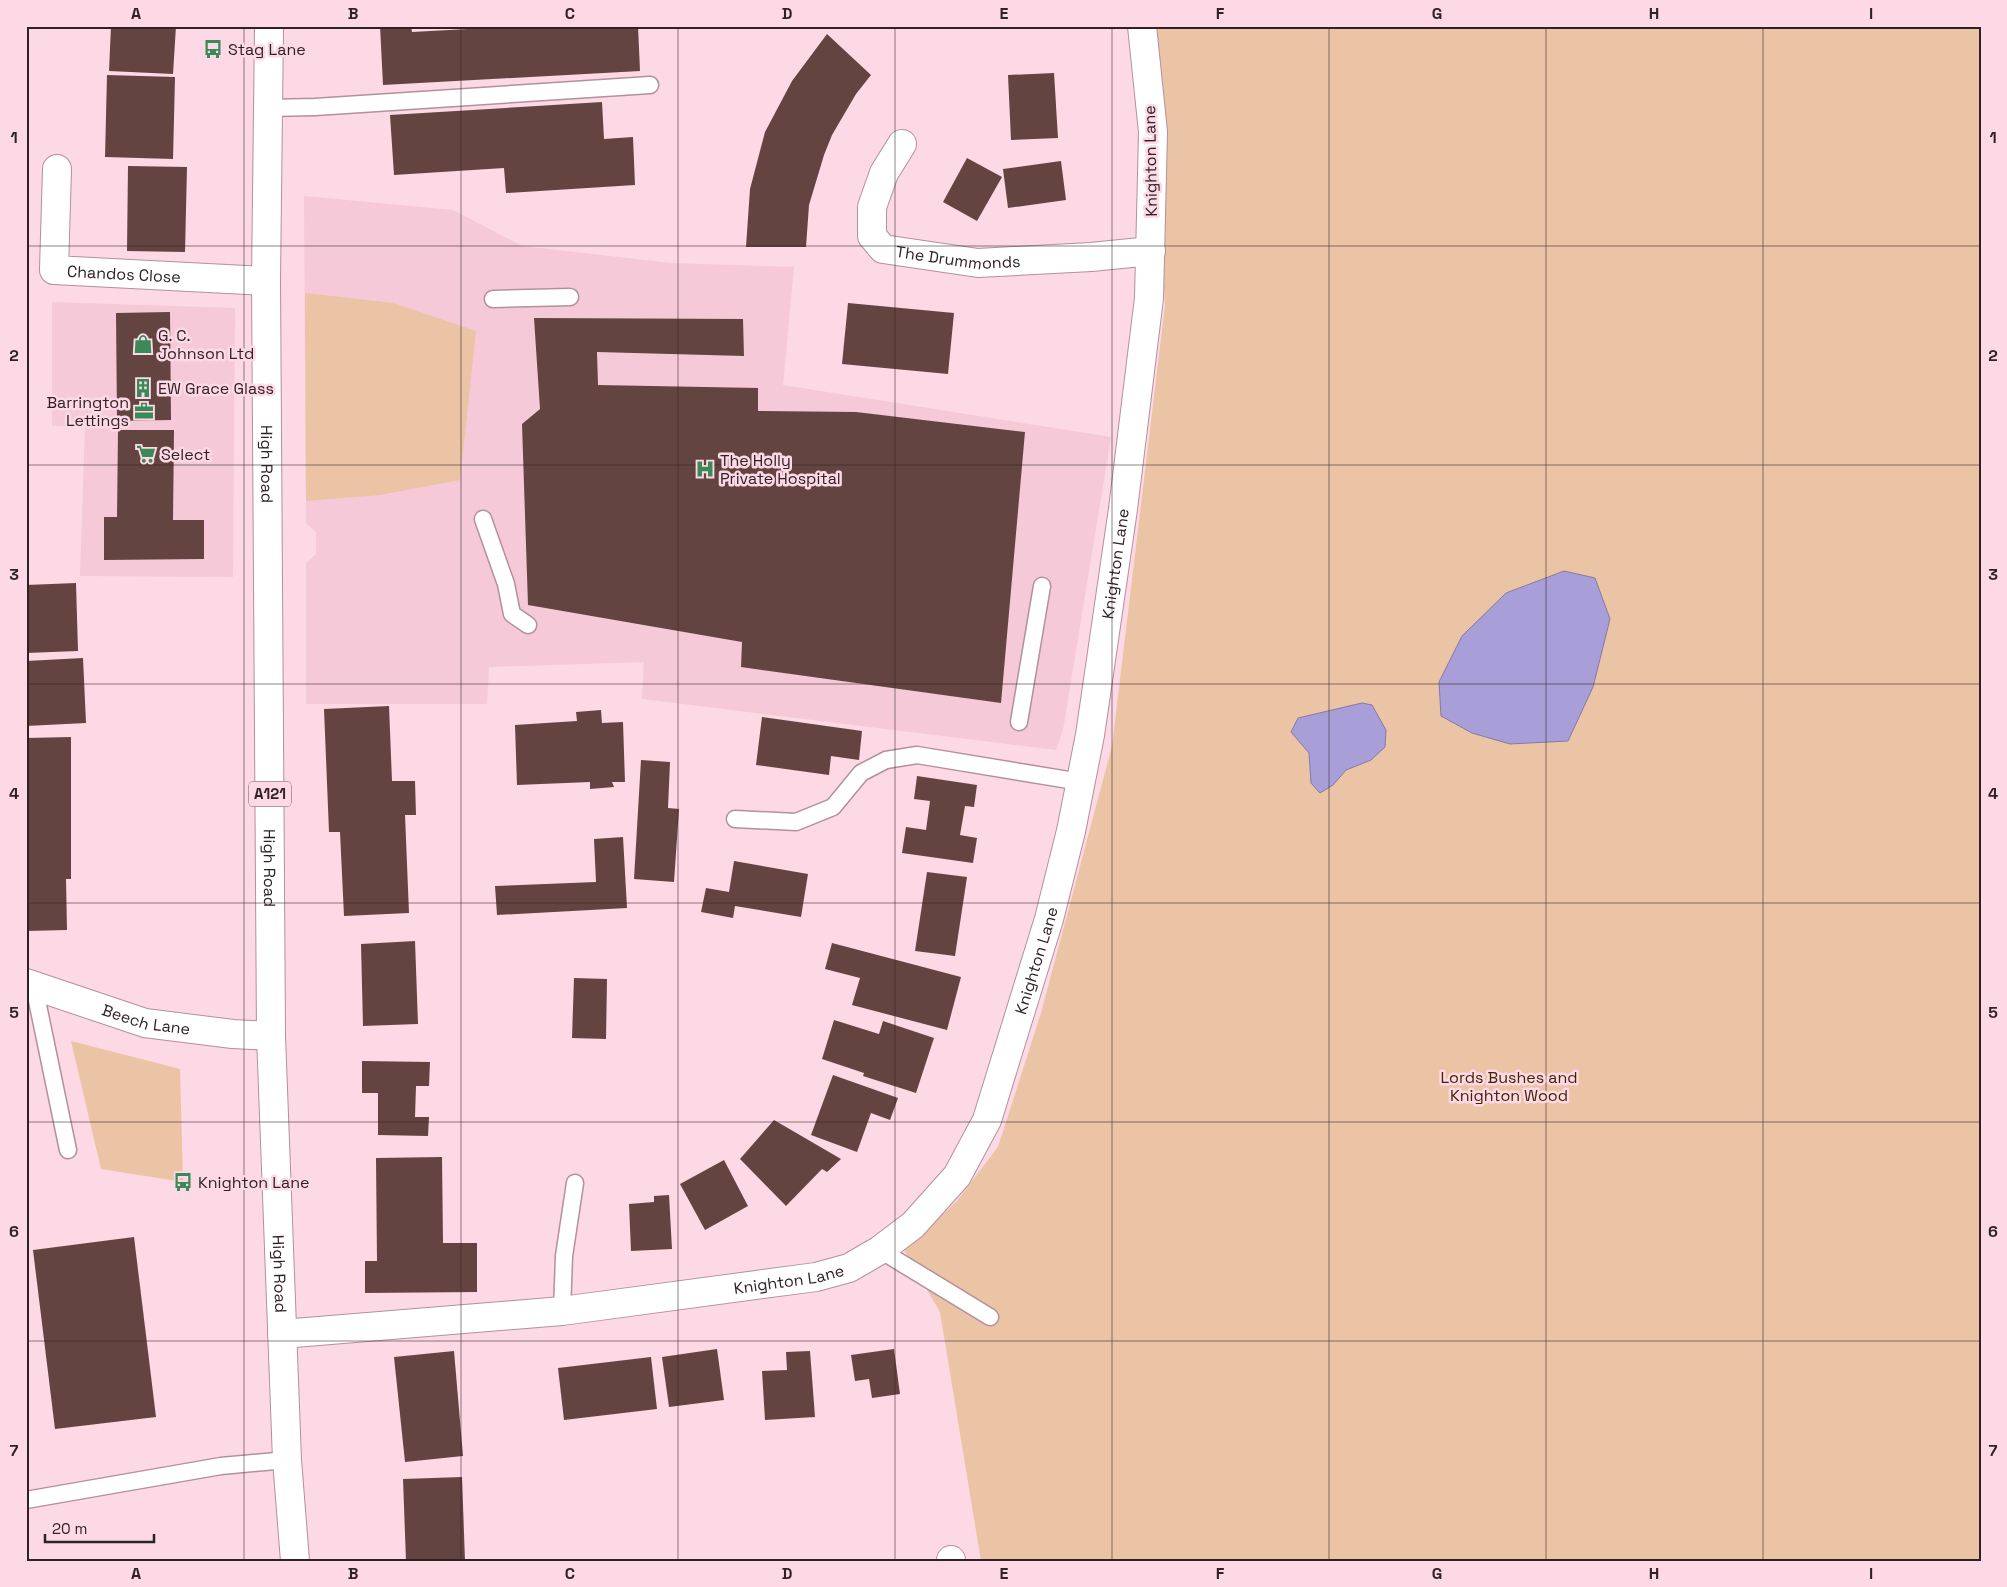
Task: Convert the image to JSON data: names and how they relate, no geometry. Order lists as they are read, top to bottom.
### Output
{
  "streets": {
    "street": [
      "Knighton Lane",
      "The Drummonds",
      "Chandos Close",
      "High Road",
      "A121",
      "Beech Lane"
    ]
  },
  "crossings": [
    ["Knighton Lane", "The Drummonds"],
    ["Knighton Lane", "High Road"],
    ["Chandos Close", "High Road"],
    ["High Road", "Beech Lane"]
  ],
  "parks": ["Lords Bushes and Knighton Wood"],
  "places": {
    "bus stop": ["Stag Lane", "Knighton Lane"],
    "shop": ["G. C. Johnson Ltd"],
    "building": ["EW Grace Glass"],
    "office": ["Barrington Lettings"],
    "supermarket": ["Select"],
    "hospital": ["The Holly Private Hospital"]
  },
  "scale_bar": "20 m",
  "grid": {
    "columns": [
      "A",
      "B",
      "C",
      "D",
      "E",
      "F",
      "G",
      "H",
      "I"
    ],
    "rows": [
      "1",
      "2",
      "3",
      "4",
      "5",
      "6",
      "7"
    ]
  }
}
